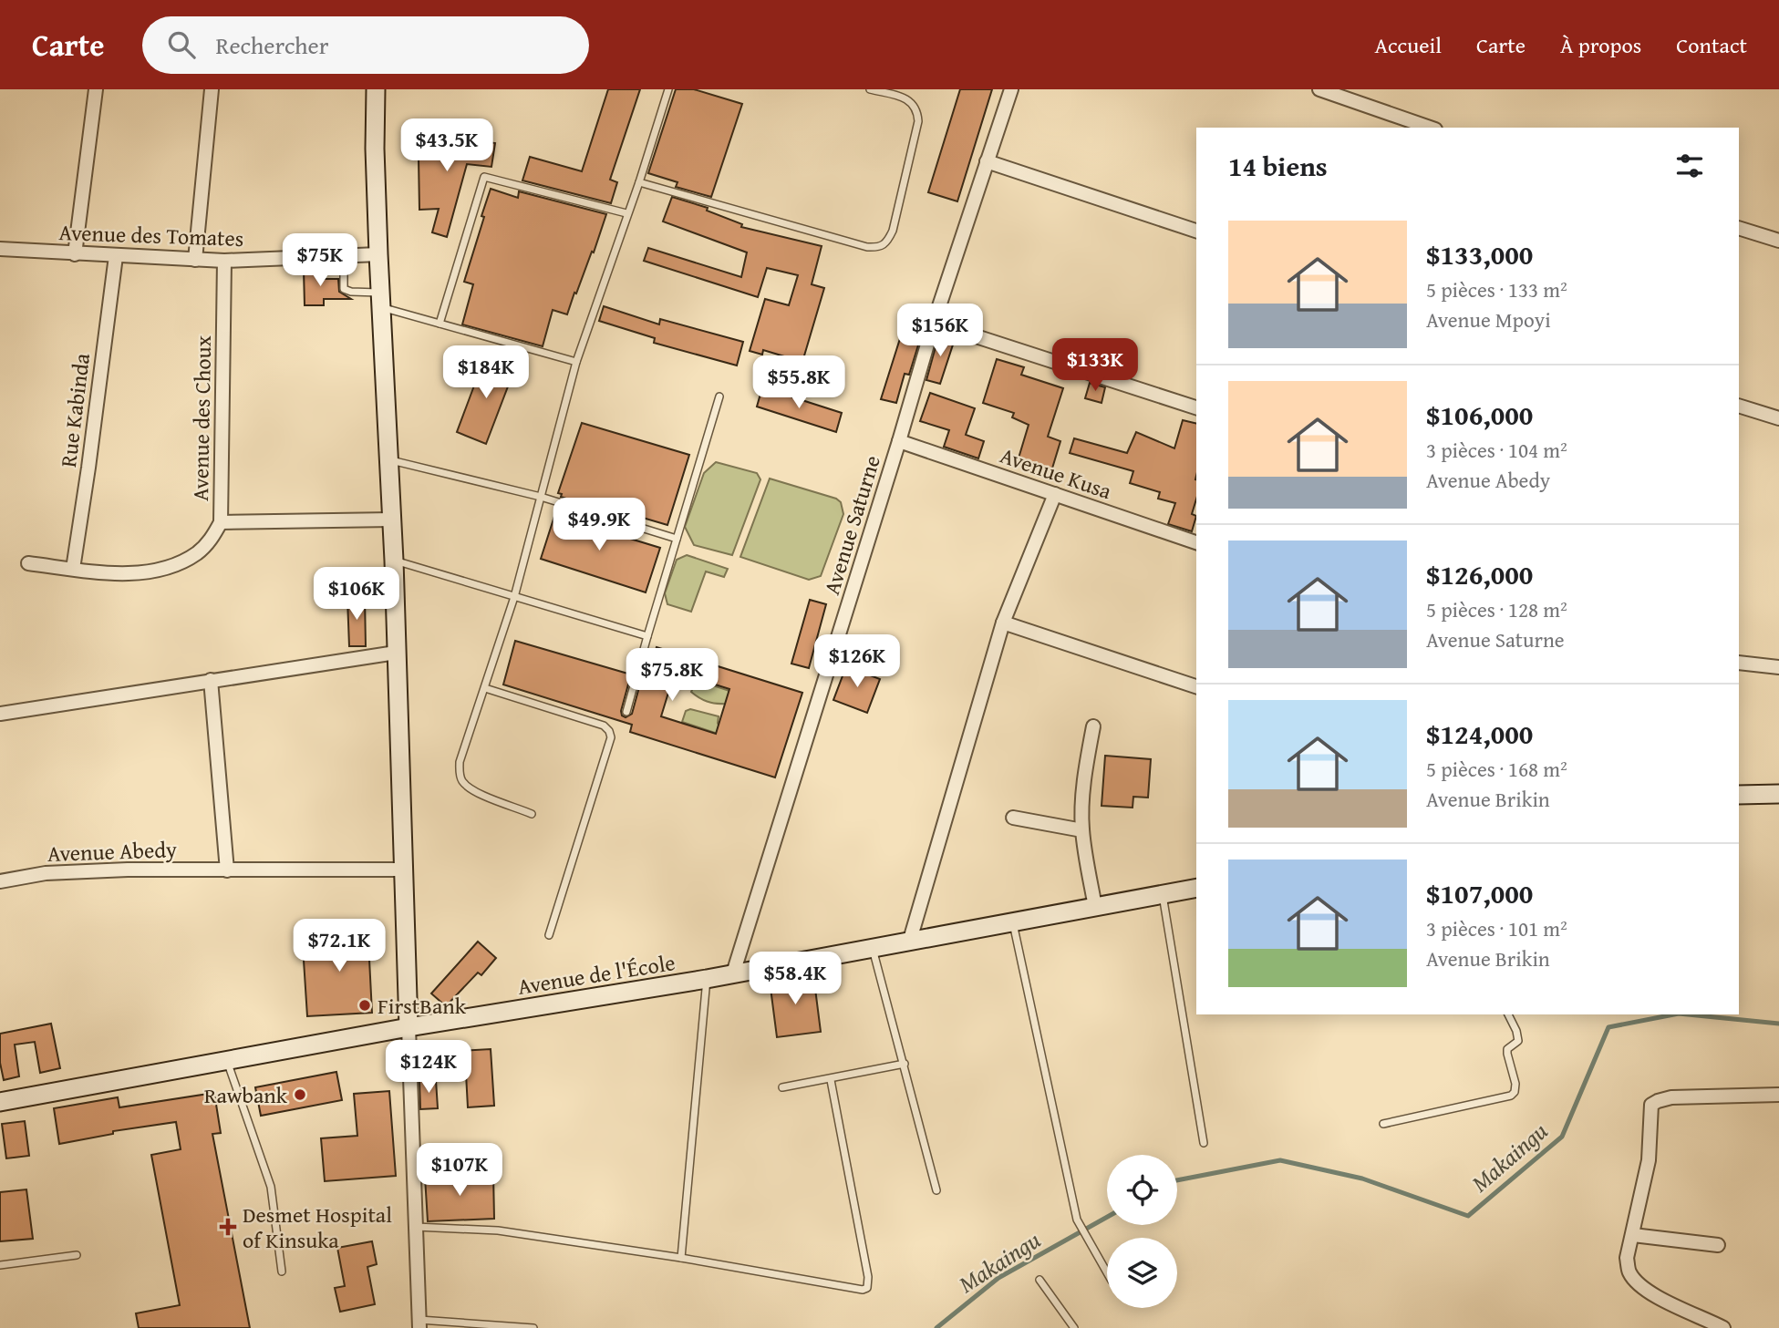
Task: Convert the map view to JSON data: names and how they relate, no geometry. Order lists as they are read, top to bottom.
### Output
{
  "streets": {
    "main road": ["Avenue de l'École"],
    "street": [
      "Avenue des Tomates",
      "Rue Kabinda",
      "Avenue des Choux",
      "Avenue Kusa",
      "Avenue Saturne",
      "Avenue Abedy"
    ]
  },
  "crossings": [
    ["Avenue des Tomates", "Rue Kabinda"],
    ["Avenue des Tomates", "Avenue des Choux"],
    ["Avenue Kusa", "Avenue Saturne"],
    ["Avenue Saturne", "Avenue de l'École"]
  ],
  "water": ["Makaingu"],
  "places": {
    "other": ["FirstBank", "Rawbank"],
    "health": ["Desmet Hospital of Kinsuka"]
  },
  "page": {
    "header": "Carte",
    "search": "Rechercher",
    "nav": [
      "Accueil",
      "Carte",
      "À propos",
      "Contact"
    ],
    "price": [
      "$43.5K",
      "$75K",
      "$156K",
      "$133K",
      "$184K",
      "$55.8K",
      "$49.9K",
      "$106K",
      "$126K",
      "$75.8K",
      "$72.1K",
      "$58.4K",
      "$124K",
      "$107K"
    ],
    "heading": "14 biens",
    "list": [
      {
        "name": "$133,000",
        "note": "5 pièces · 133 m² · Avenue Mpoyi"
      },
      {
        "name": "$106,000",
        "note": "3 pièces · 104 m² · Avenue Abedy"
      },
      {
        "name": "$126,000",
        "note": "5 pièces · 128 m² · Avenue Saturne"
      },
      {
        "name": "$124,000",
        "note": "5 pièces · 168 m² · Avenue Brikin"
      },
      {
        "name": "$107,000",
        "note": "3 pièces · 101 m² · Avenue Brikin"
      }
    ]
  }
}
